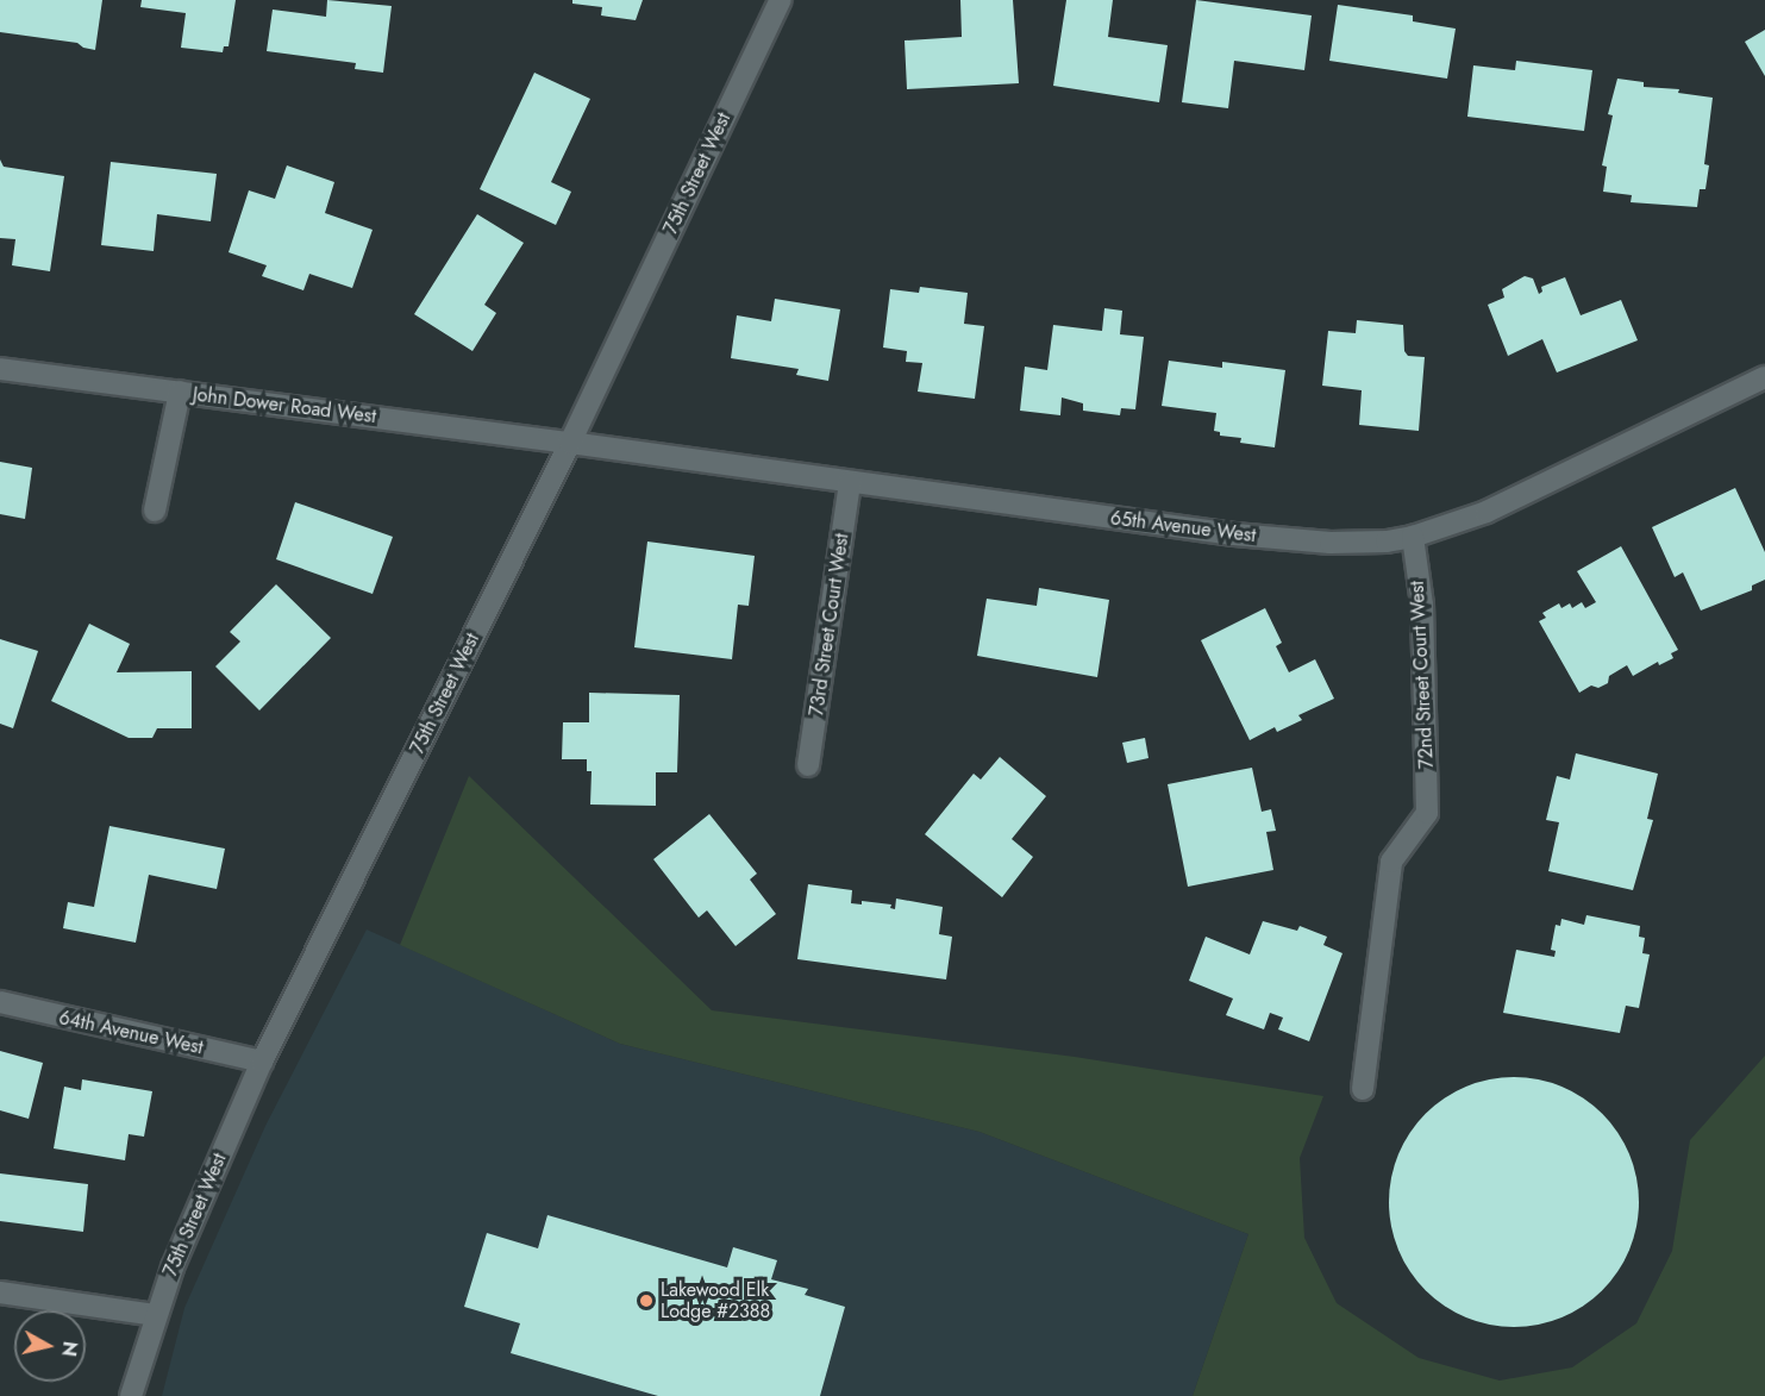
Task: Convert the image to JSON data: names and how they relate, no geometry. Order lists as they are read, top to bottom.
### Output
{
  "streets": {
    "street": [
      "75th Street West",
      "John Dower Road West",
      "65th Avenue West",
      "73rd Street Court West",
      "72nd Street Court West",
      "64th Avenue West"
    ]
  },
  "crossings": [
    ["75th Street West", "John Dower Road West"],
    ["75th Street West", "65th Avenue West"],
    ["75th Street West", "64th Avenue West"],
    ["John Dower Road West", "65th Avenue West"],
    ["65th Avenue West", "73rd Street Court West"],
    ["65th Avenue West", "72nd Street Court West"]
  ],
  "places": ["Lakewood Elk Lodge #2388"],
  "north": "right"
}
